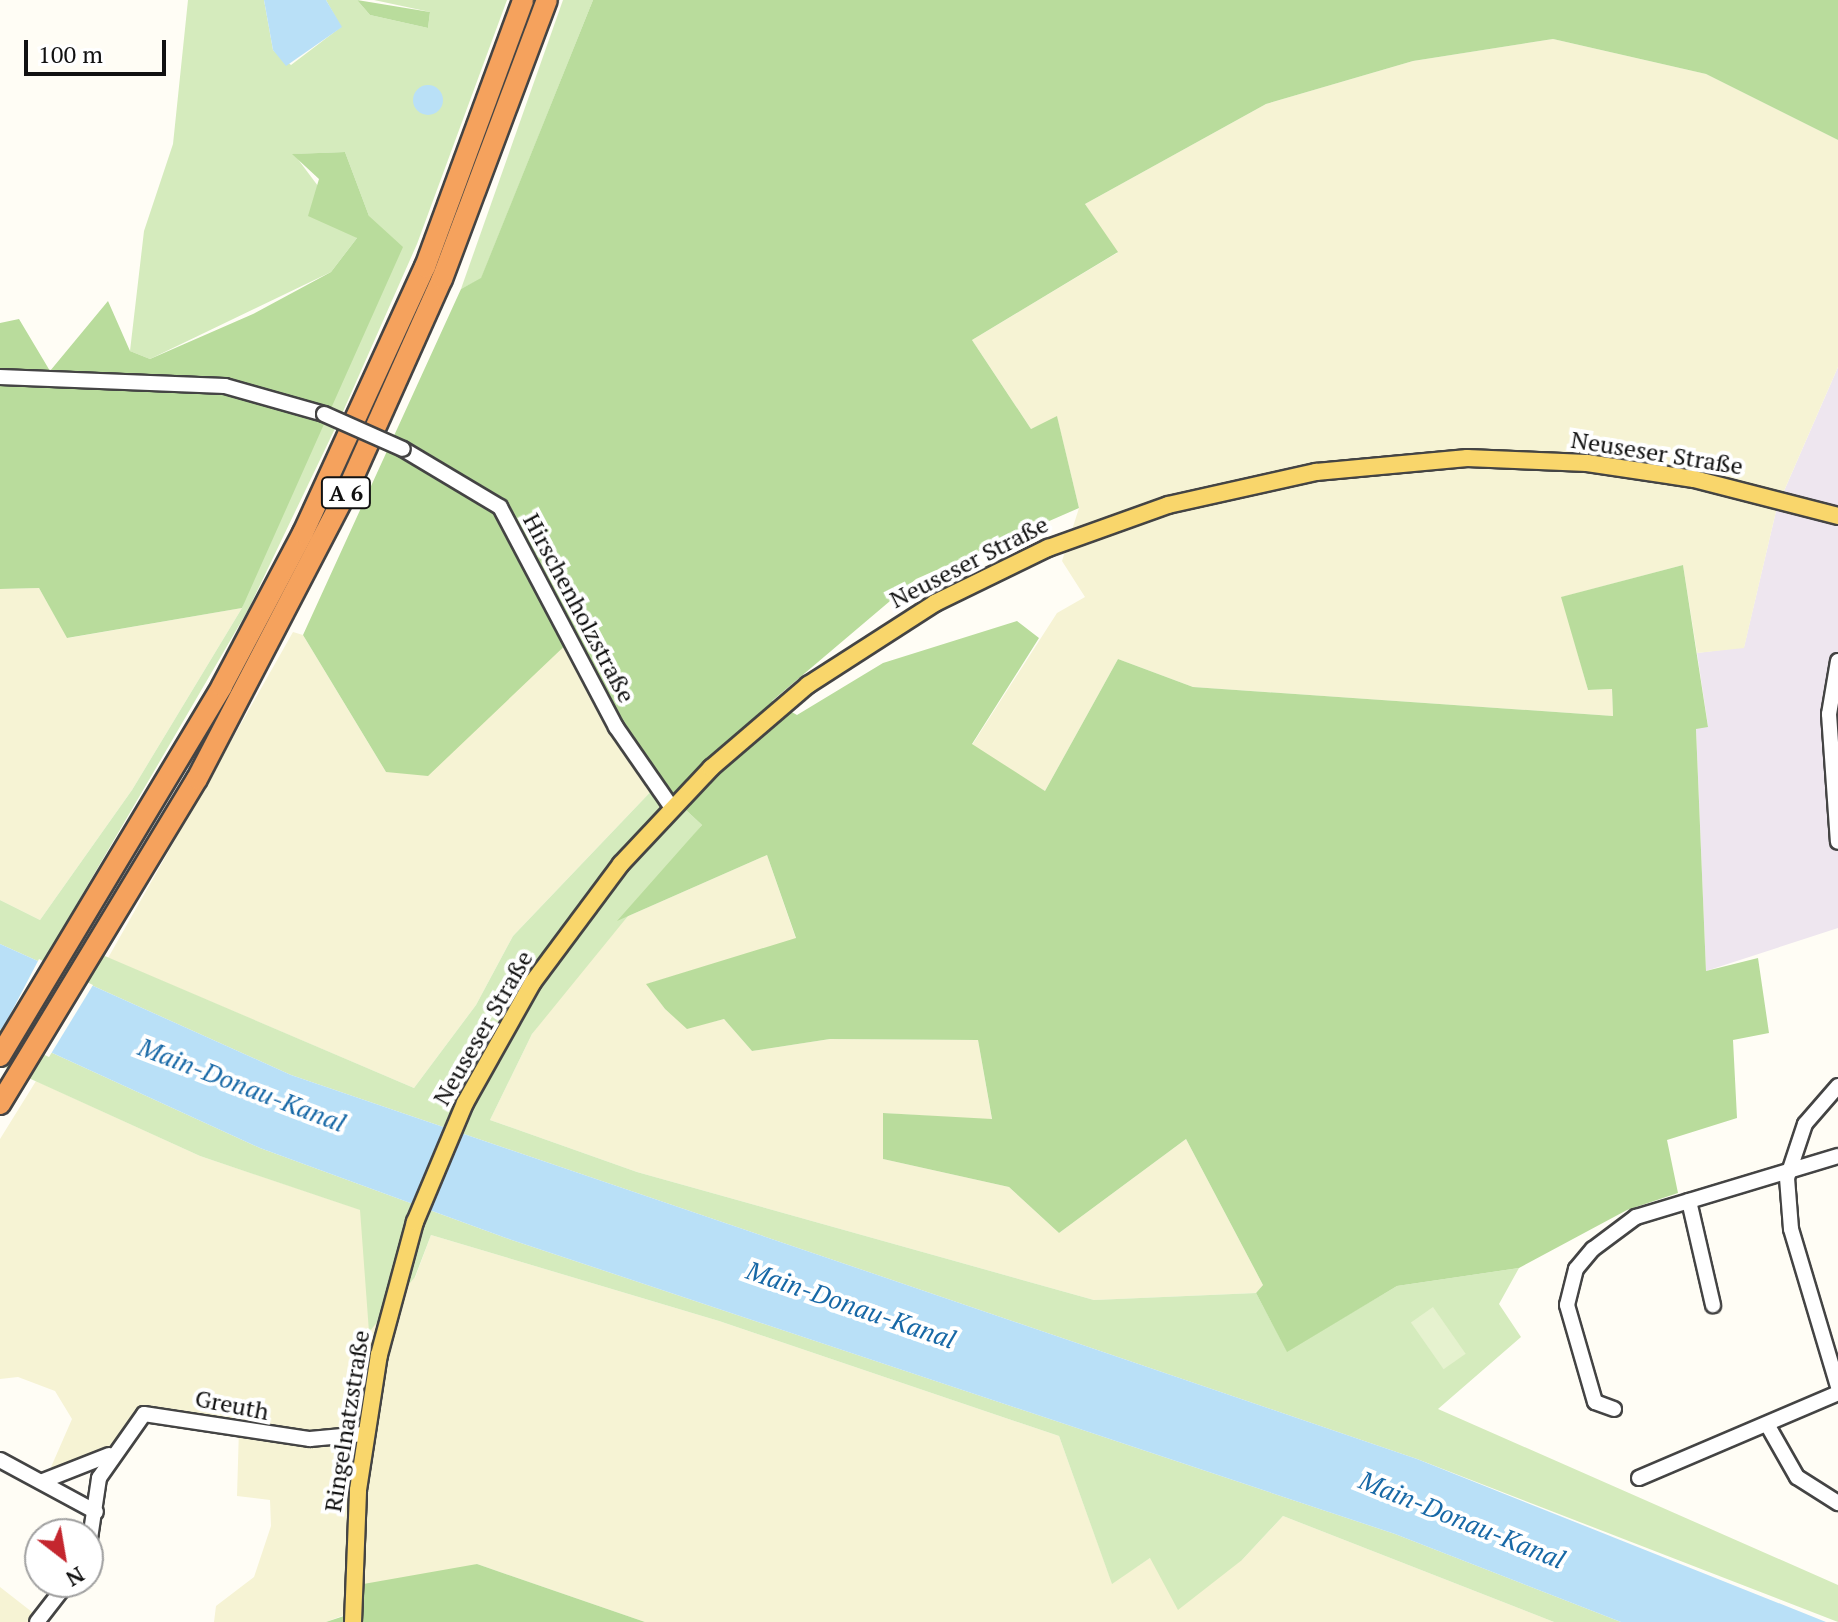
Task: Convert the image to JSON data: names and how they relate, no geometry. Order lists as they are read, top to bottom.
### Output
{
  "streets": {
    "highway": ["A 6"],
    "main road": ["Neuseser Straße", "Ringelnatzstraße"],
    "street": ["Hirschenholzstraße", "Greuth"]
  },
  "crossings": [
    ["Neuseser Straße", "Hirschenholzstraße"],
    ["Neuseser Straße", "Ringelnatzstraße"],
    ["Greuth", "Ringelnatzstraße"]
  ],
  "water": ["Main-Donau-Kanal"],
  "scale_bar": "100 m",
  "north": "bottom right"
}
